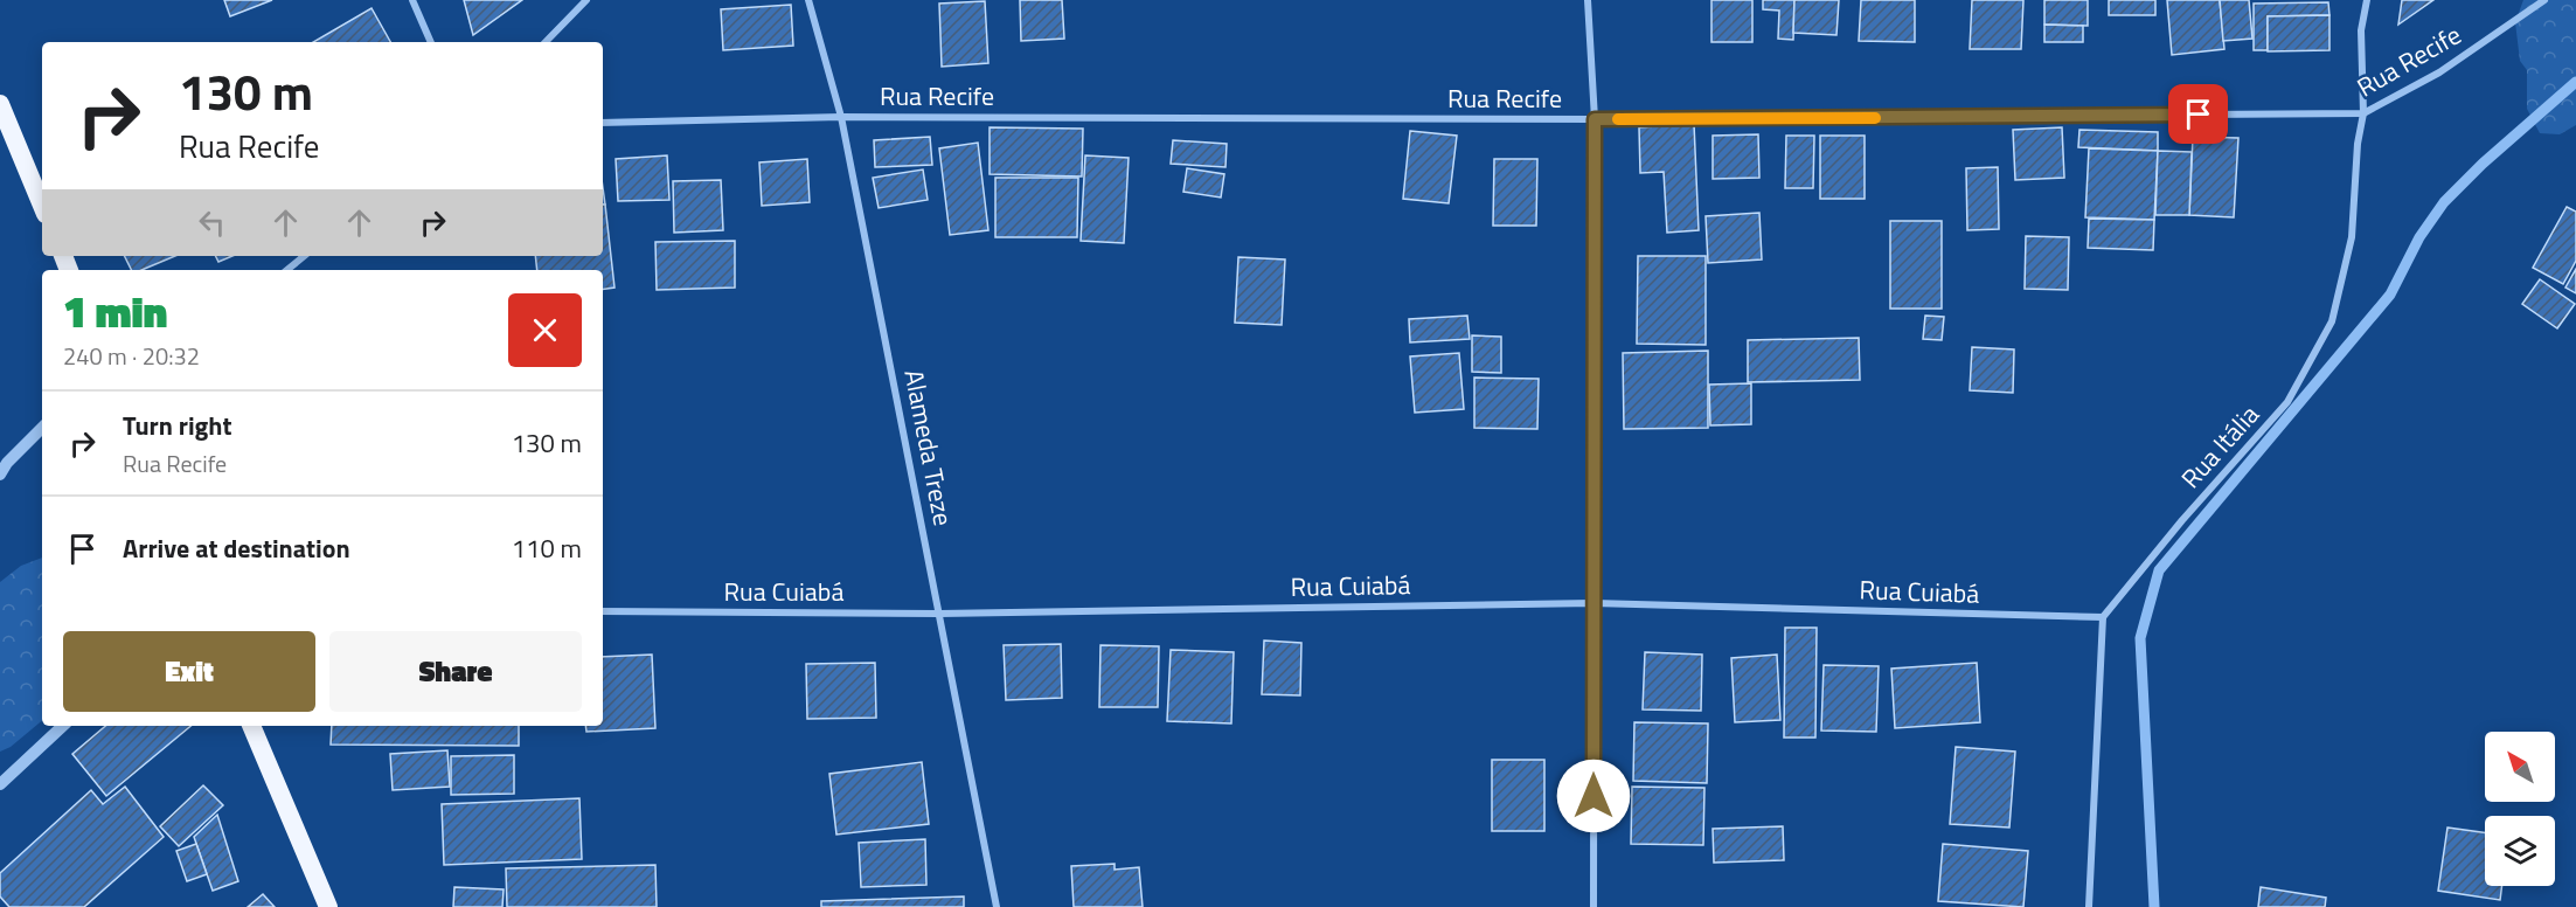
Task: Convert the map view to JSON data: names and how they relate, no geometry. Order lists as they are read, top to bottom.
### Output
{
  "streets": {
    "street": [
      "Rua Recife",
      "Rua Itália",
      "Alameda Treze",
      "Rua Cuiabá"
    ]
  },
  "crossings": [
    ["Rua Recife", "Rua Itália"],
    ["Rua Recife", "Alameda Treze"],
    ["Rua Itália", "Rua Cuiabá"],
    ["Alameda Treze", "Rua Cuiabá"]
  ],
  "north": "top left",
  "page": {
    "turn": ["130 m", "Rua Recife"],
    "heading": ["1 min", "240 m · 20:32"],
    "list": [
      {
        "name": "Turn right",
        "note": "Rua Recife",
        "value": "130 m"
      },
      {
        "name": "Arrive at destination",
        "value": "110 m"
      }
    ],
    "buttons": ["Exit", "Share"]
  }
}
